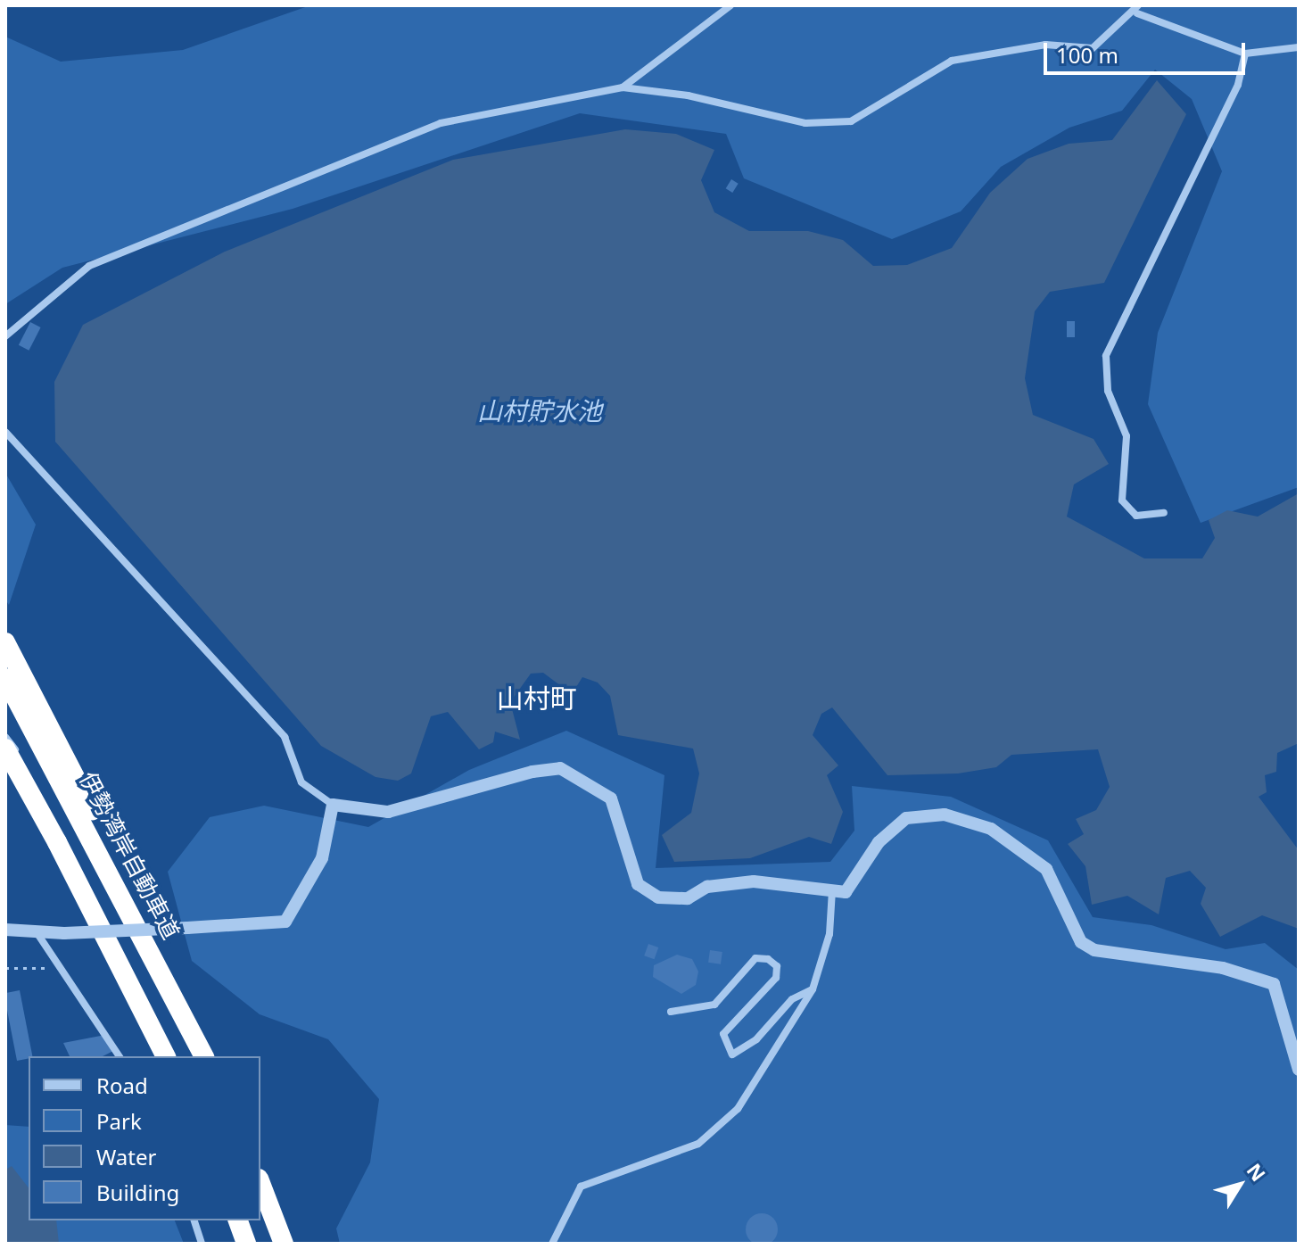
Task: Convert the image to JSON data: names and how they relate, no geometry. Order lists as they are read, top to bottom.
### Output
{
  "streets": {
    "highway": ["伊勢湾岸自動車道"]
  },
  "districts": ["山村町"],
  "water": ["山村貯水池"],
  "legend": [
    "Road",
    "Park",
    "Water",
    "Building"
  ],
  "scale_bar": "100 m",
  "north": "top right"
}
